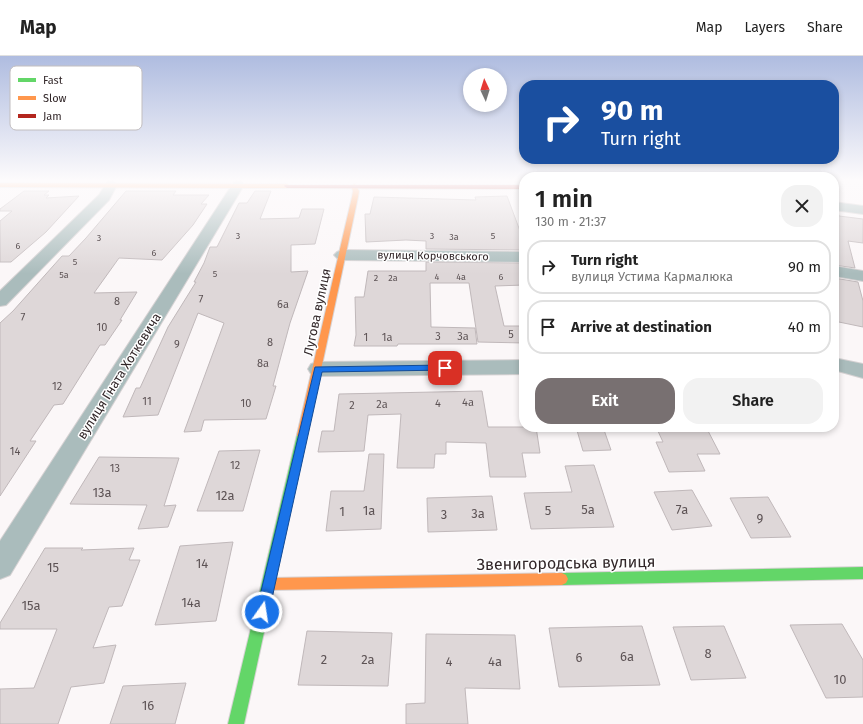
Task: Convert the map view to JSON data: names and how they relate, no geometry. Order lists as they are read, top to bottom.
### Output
{
  "streets": {
    "street": [
      "вулиця Корчовського",
      "Лугова вулиця",
      "вулиця Гната Хоткевича",
      "Звенигородська вулиця"
    ]
  },
  "crossings": [
    ["вулиця Корчовського", "Лугова вулиця"],
    ["Лугова вулиця", "Звенигородська вулиця"]
  ],
  "house_numbers": [
    "3",
    "3",
    "5",
    "3а",
    "3",
    "6",
    "6",
    "5",
    "5",
    "5а",
    "4",
    "4а",
    "6",
    "2",
    "2а",
    "7",
    "8",
    "6а",
    "7",
    "10",
    "5",
    "3",
    "3а",
    "1",
    "1а",
    "8",
    "9",
    "8а",
    "12",
    "11",
    "4а",
    "10",
    "4",
    "2а",
    "2",
    "14",
    "12",
    "13",
    "13а",
    "12а",
    "5а",
    "7а",
    "1а",
    "5",
    "1",
    "3а",
    "3",
    "9",
    "14",
    "15",
    "14а",
    "15а",
    "8",
    "6а",
    "6",
    "2",
    "2а",
    "4",
    "4а",
    "10",
    "16"
  ],
  "legend": ["Fast", "Slow", "Jam"],
  "north": "top",
  "page": {
    "header": "Map",
    "nav": ["Map", "Layers", "Share"],
    "turn": ["90 m", "Turn right"],
    "heading": ["1 min", "130 m · 21:37"],
    "list": [
      {
        "name": "Turn right",
        "note": "вулиця Устима Кармалюка",
        "value": "90 m"
      },
      {
        "name": "Arrive at destination",
        "value": "40 m"
      }
    ],
    "buttons": ["Exit", "Share"]
  }
}
